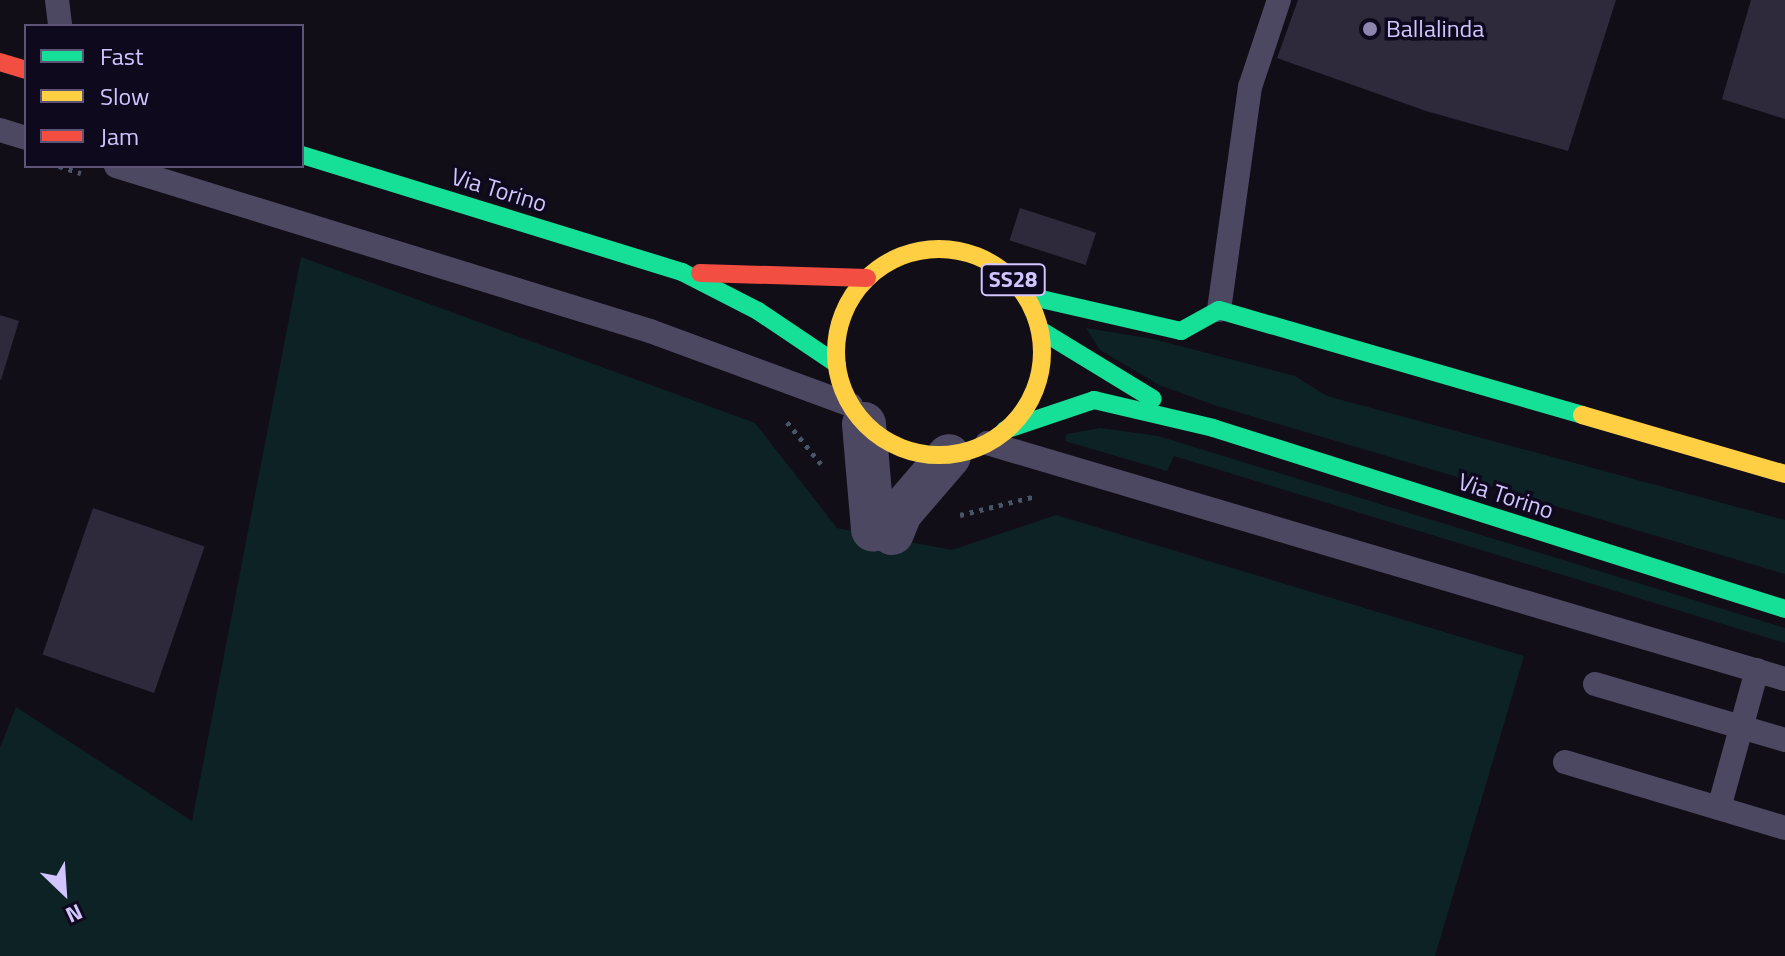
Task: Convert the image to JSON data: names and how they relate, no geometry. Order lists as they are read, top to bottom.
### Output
{
  "streets": {
    "main road": ["Via Torino", "SS28"]
  },
  "crossings": [
    ["Via Torino", "SS28"]
  ],
  "places": ["Ballalinda"],
  "legend": ["Fast", "Slow", "Jam"],
  "north": "bottom right"
}
